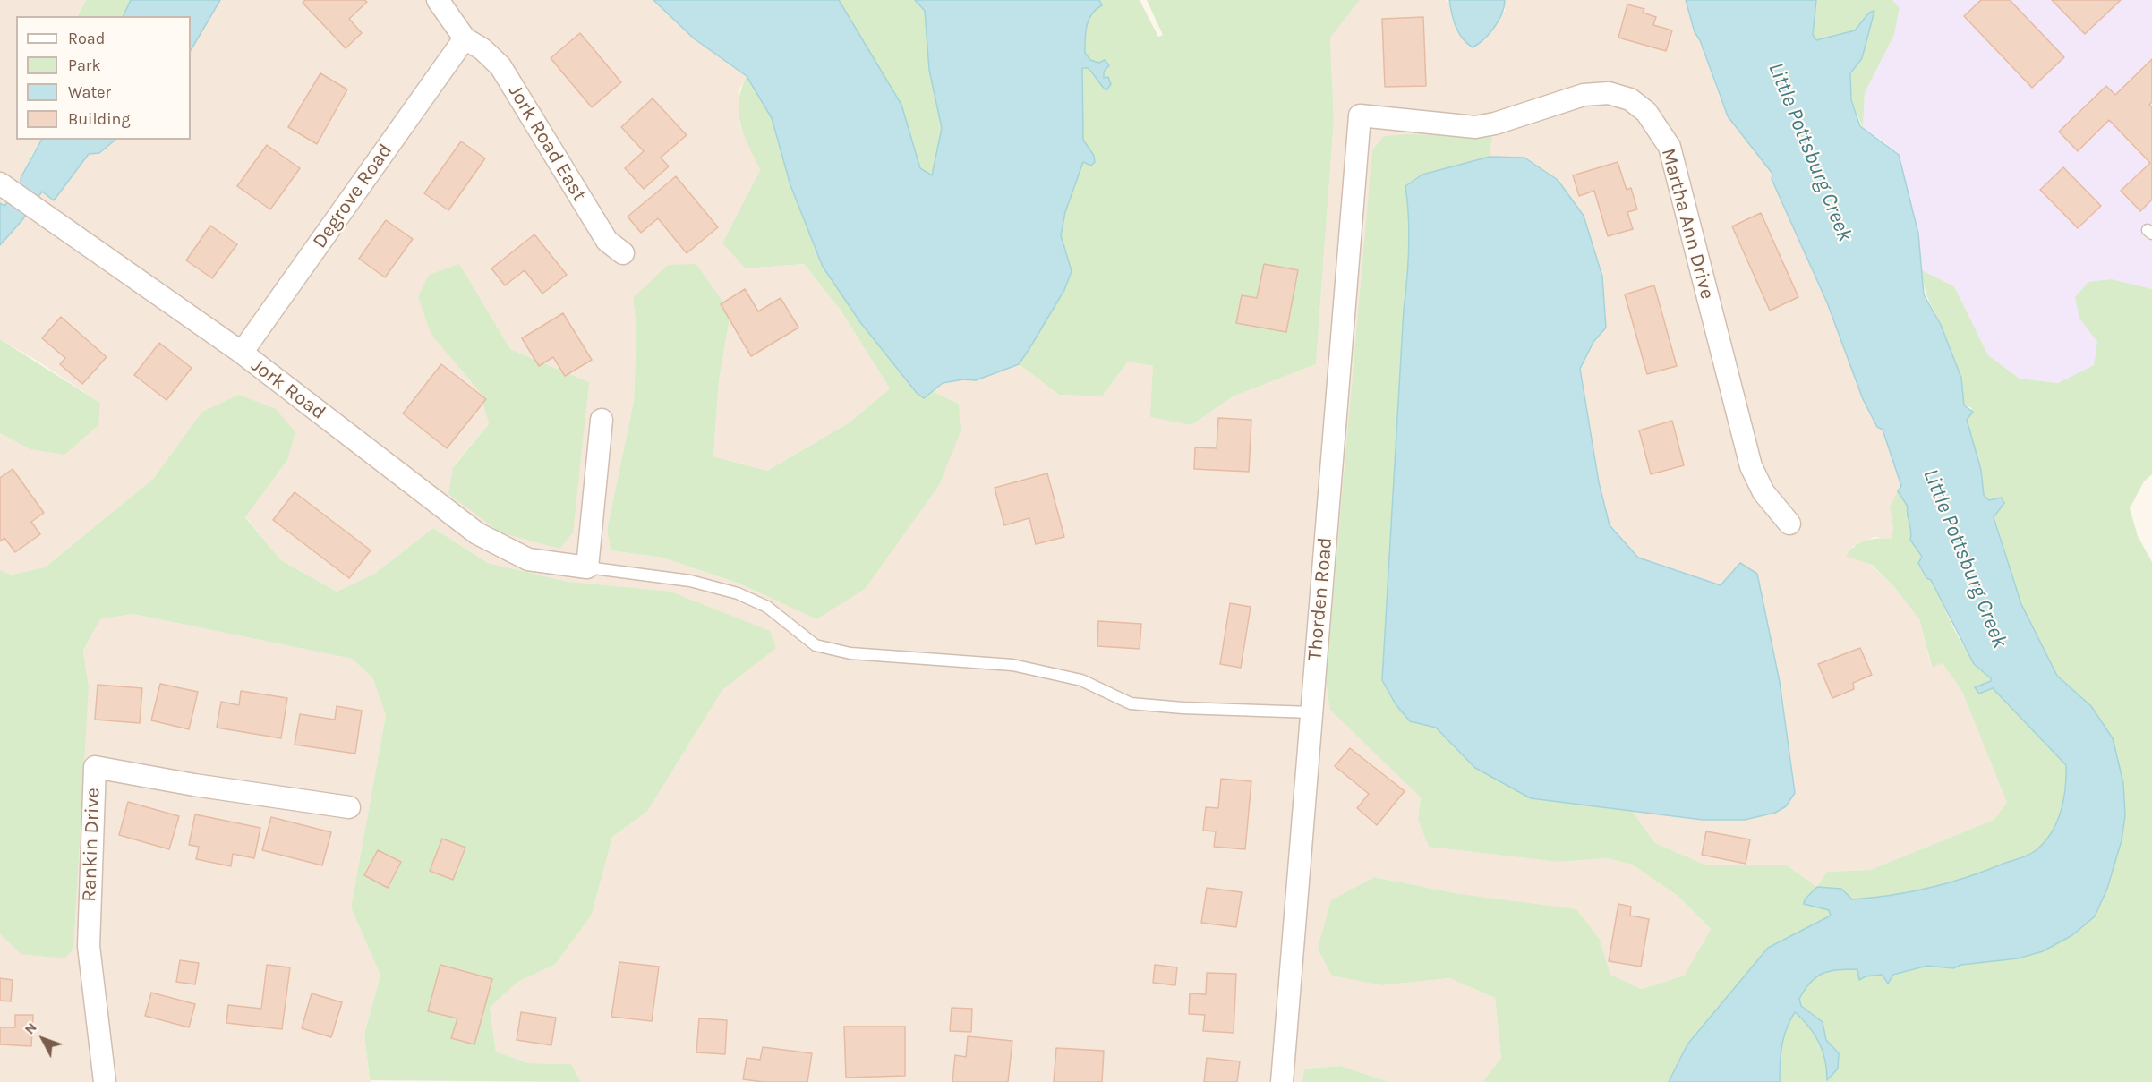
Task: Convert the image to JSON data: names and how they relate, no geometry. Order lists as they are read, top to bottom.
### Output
{
  "streets": {
    "street": [
      "Jork Road East",
      "Degrove Road",
      "Martha Ann Drive",
      "Jork Road",
      "Thorden Road",
      "Rankin Drive"
    ]
  },
  "crossings": [
    ["Jork Road East", "Degrove Road"],
    ["Degrove Road", "Jork Road"],
    ["Martha Ann Drive", "Thorden Road"]
  ],
  "water": ["Little Pottsburg Creek"],
  "legend": [
    "Road",
    "Park",
    "Water",
    "Building"
  ],
  "north": "top left"
}
